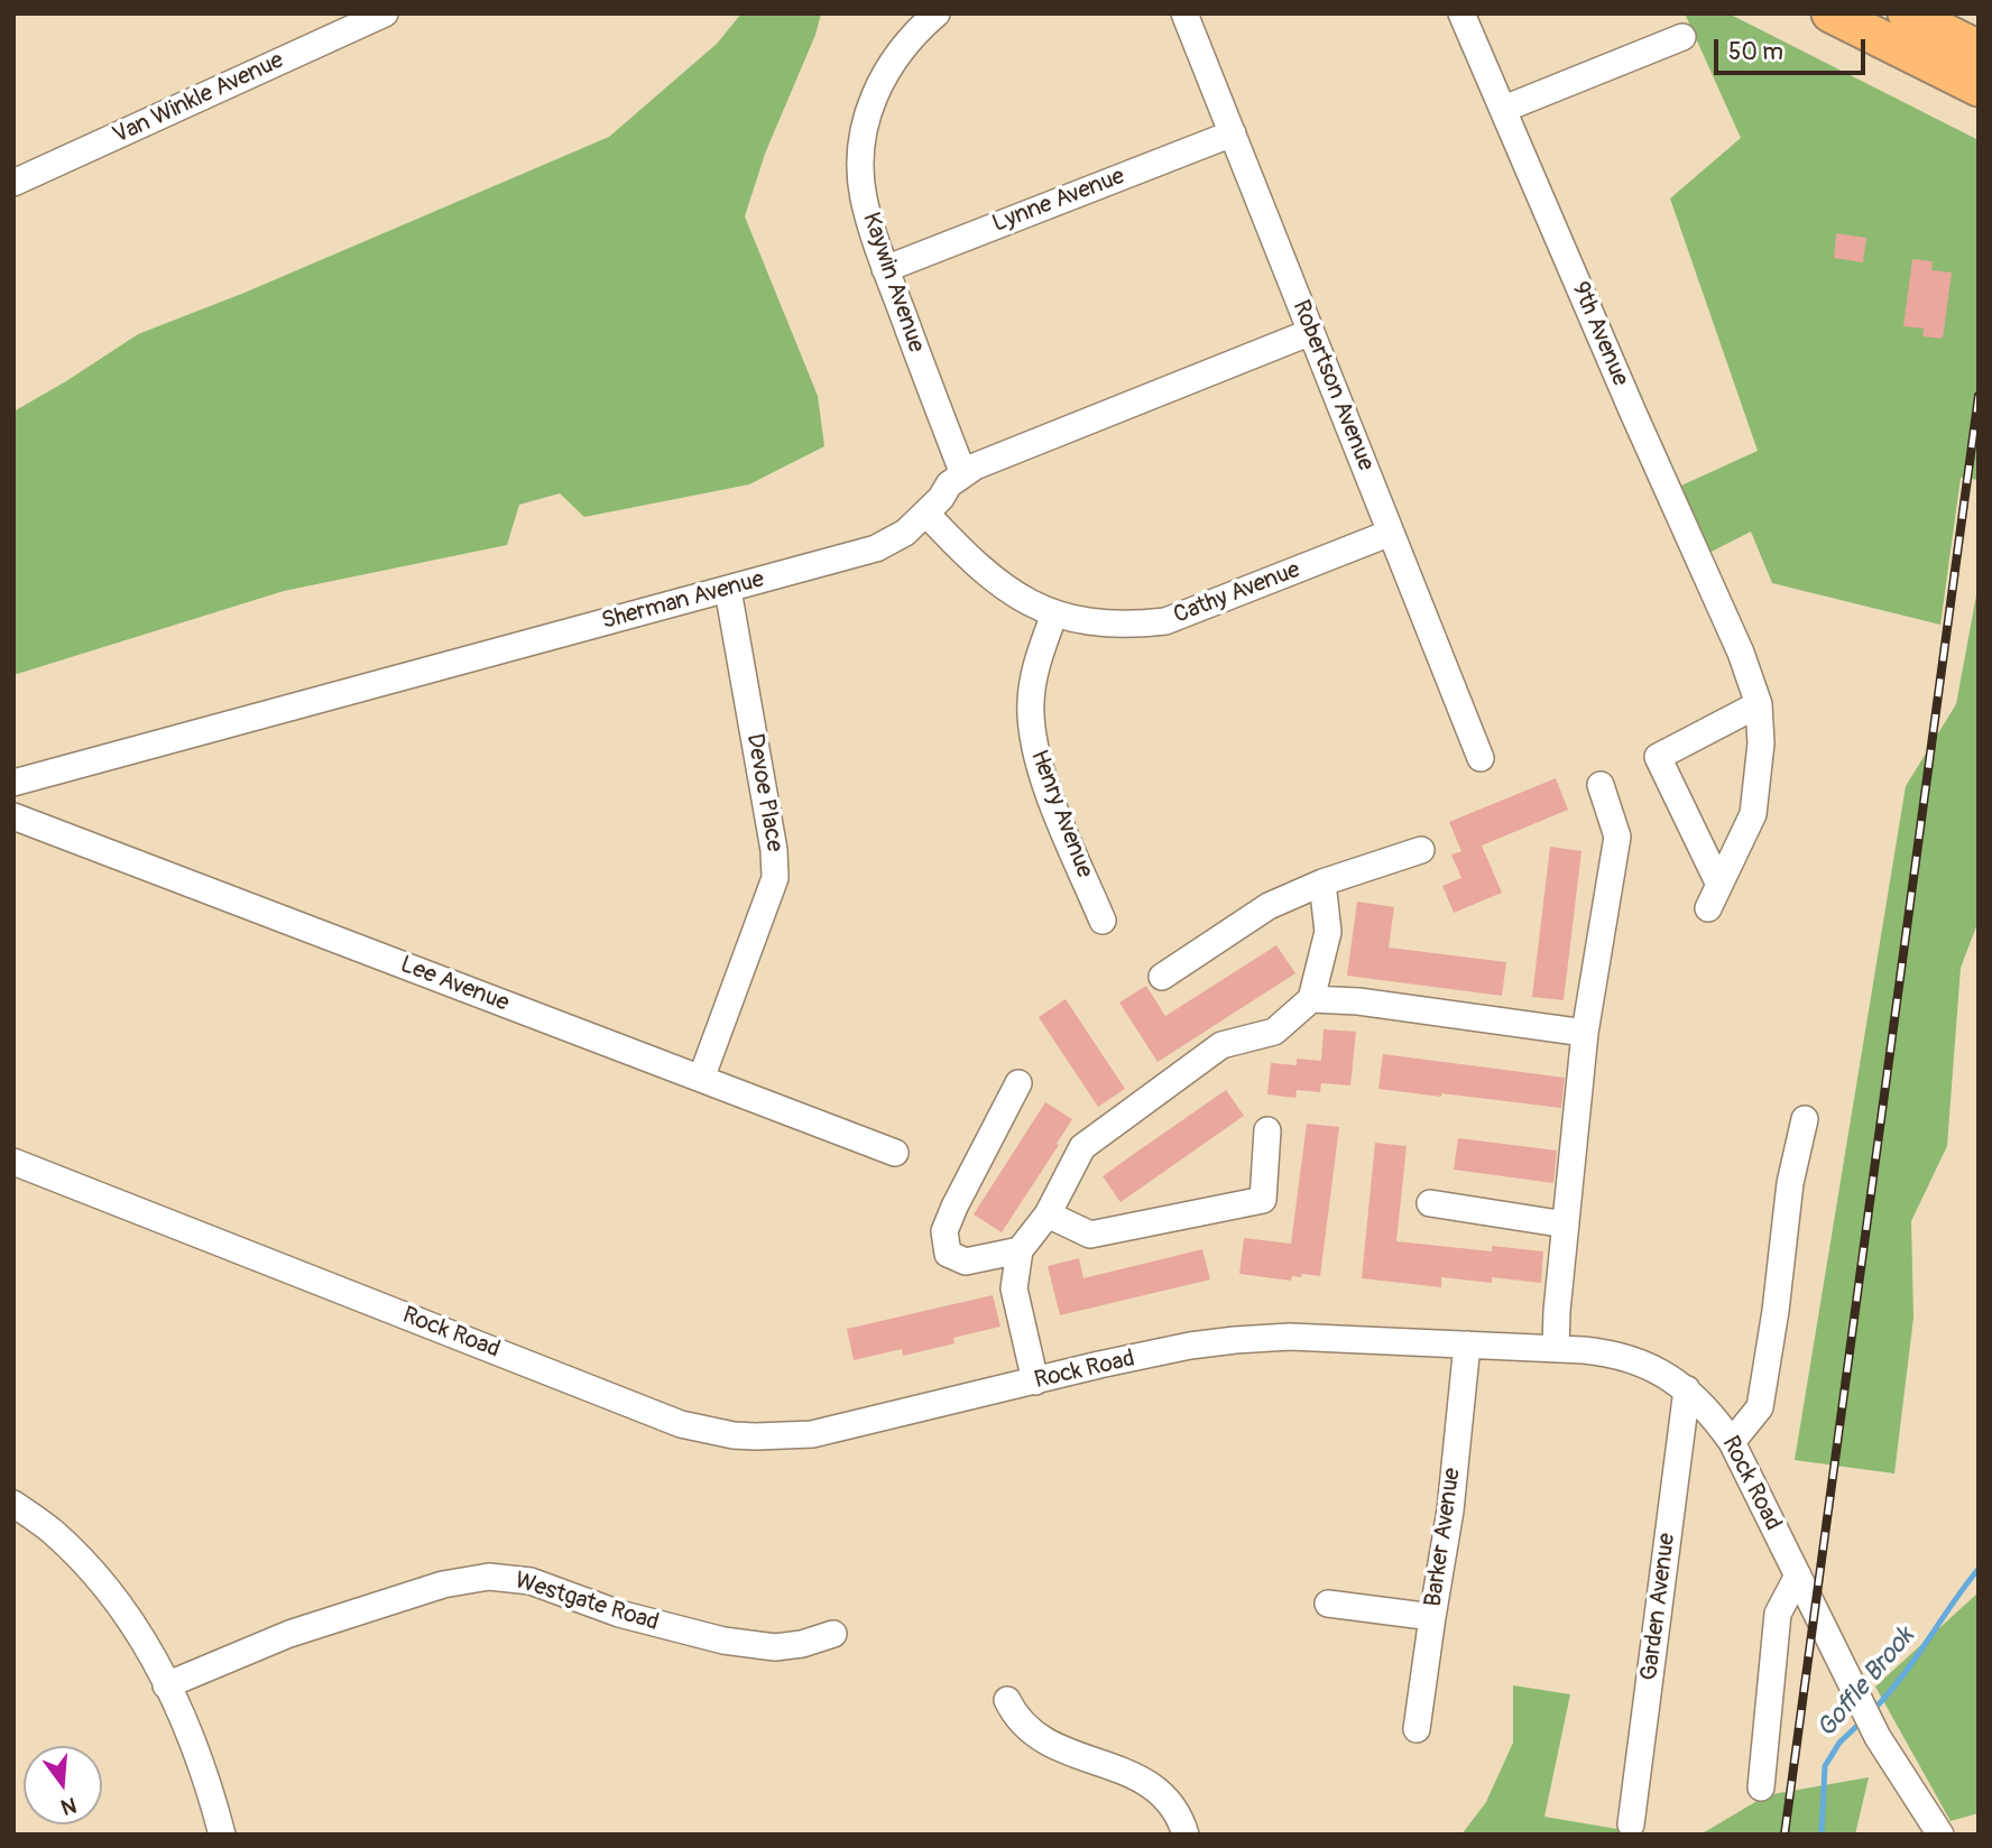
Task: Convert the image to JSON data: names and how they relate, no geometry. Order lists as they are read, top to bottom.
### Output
{
  "streets": {
    "street": [
      "Van Winkle Avenue",
      "Lynne Avenue",
      "Kaywin Avenue",
      "9th Avenue",
      "Robertson Avenue",
      "Cathy Avenue",
      "Sherman Avenue",
      "Devoe Place",
      "Henry Avenue",
      "Lee Avenue",
      "Rock Road",
      "Barker Avenue",
      "Westgate Road",
      "Garden Avenue"
    ]
  },
  "crossings": [
    ["Lynne Avenue", "Kaywin Avenue"],
    ["Lynne Avenue", "Robertson Avenue"],
    ["Kaywin Avenue", "Sherman Avenue"],
    ["Robertson Avenue", "Cathy Avenue"],
    ["Robertson Avenue", "Sherman Avenue"],
    ["Cathy Avenue", "Sherman Avenue"],
    ["Cathy Avenue", "Henry Avenue"],
    ["Sherman Avenue", "Devoe Place"],
    ["Devoe Place", "Lee Avenue"],
    ["Rock Road", "Barker Avenue"],
    ["Rock Road", "Garden Avenue"]
  ],
  "water": ["Goffle Brook"],
  "scale_bar": "50 m",
  "north": "bottom"
}
